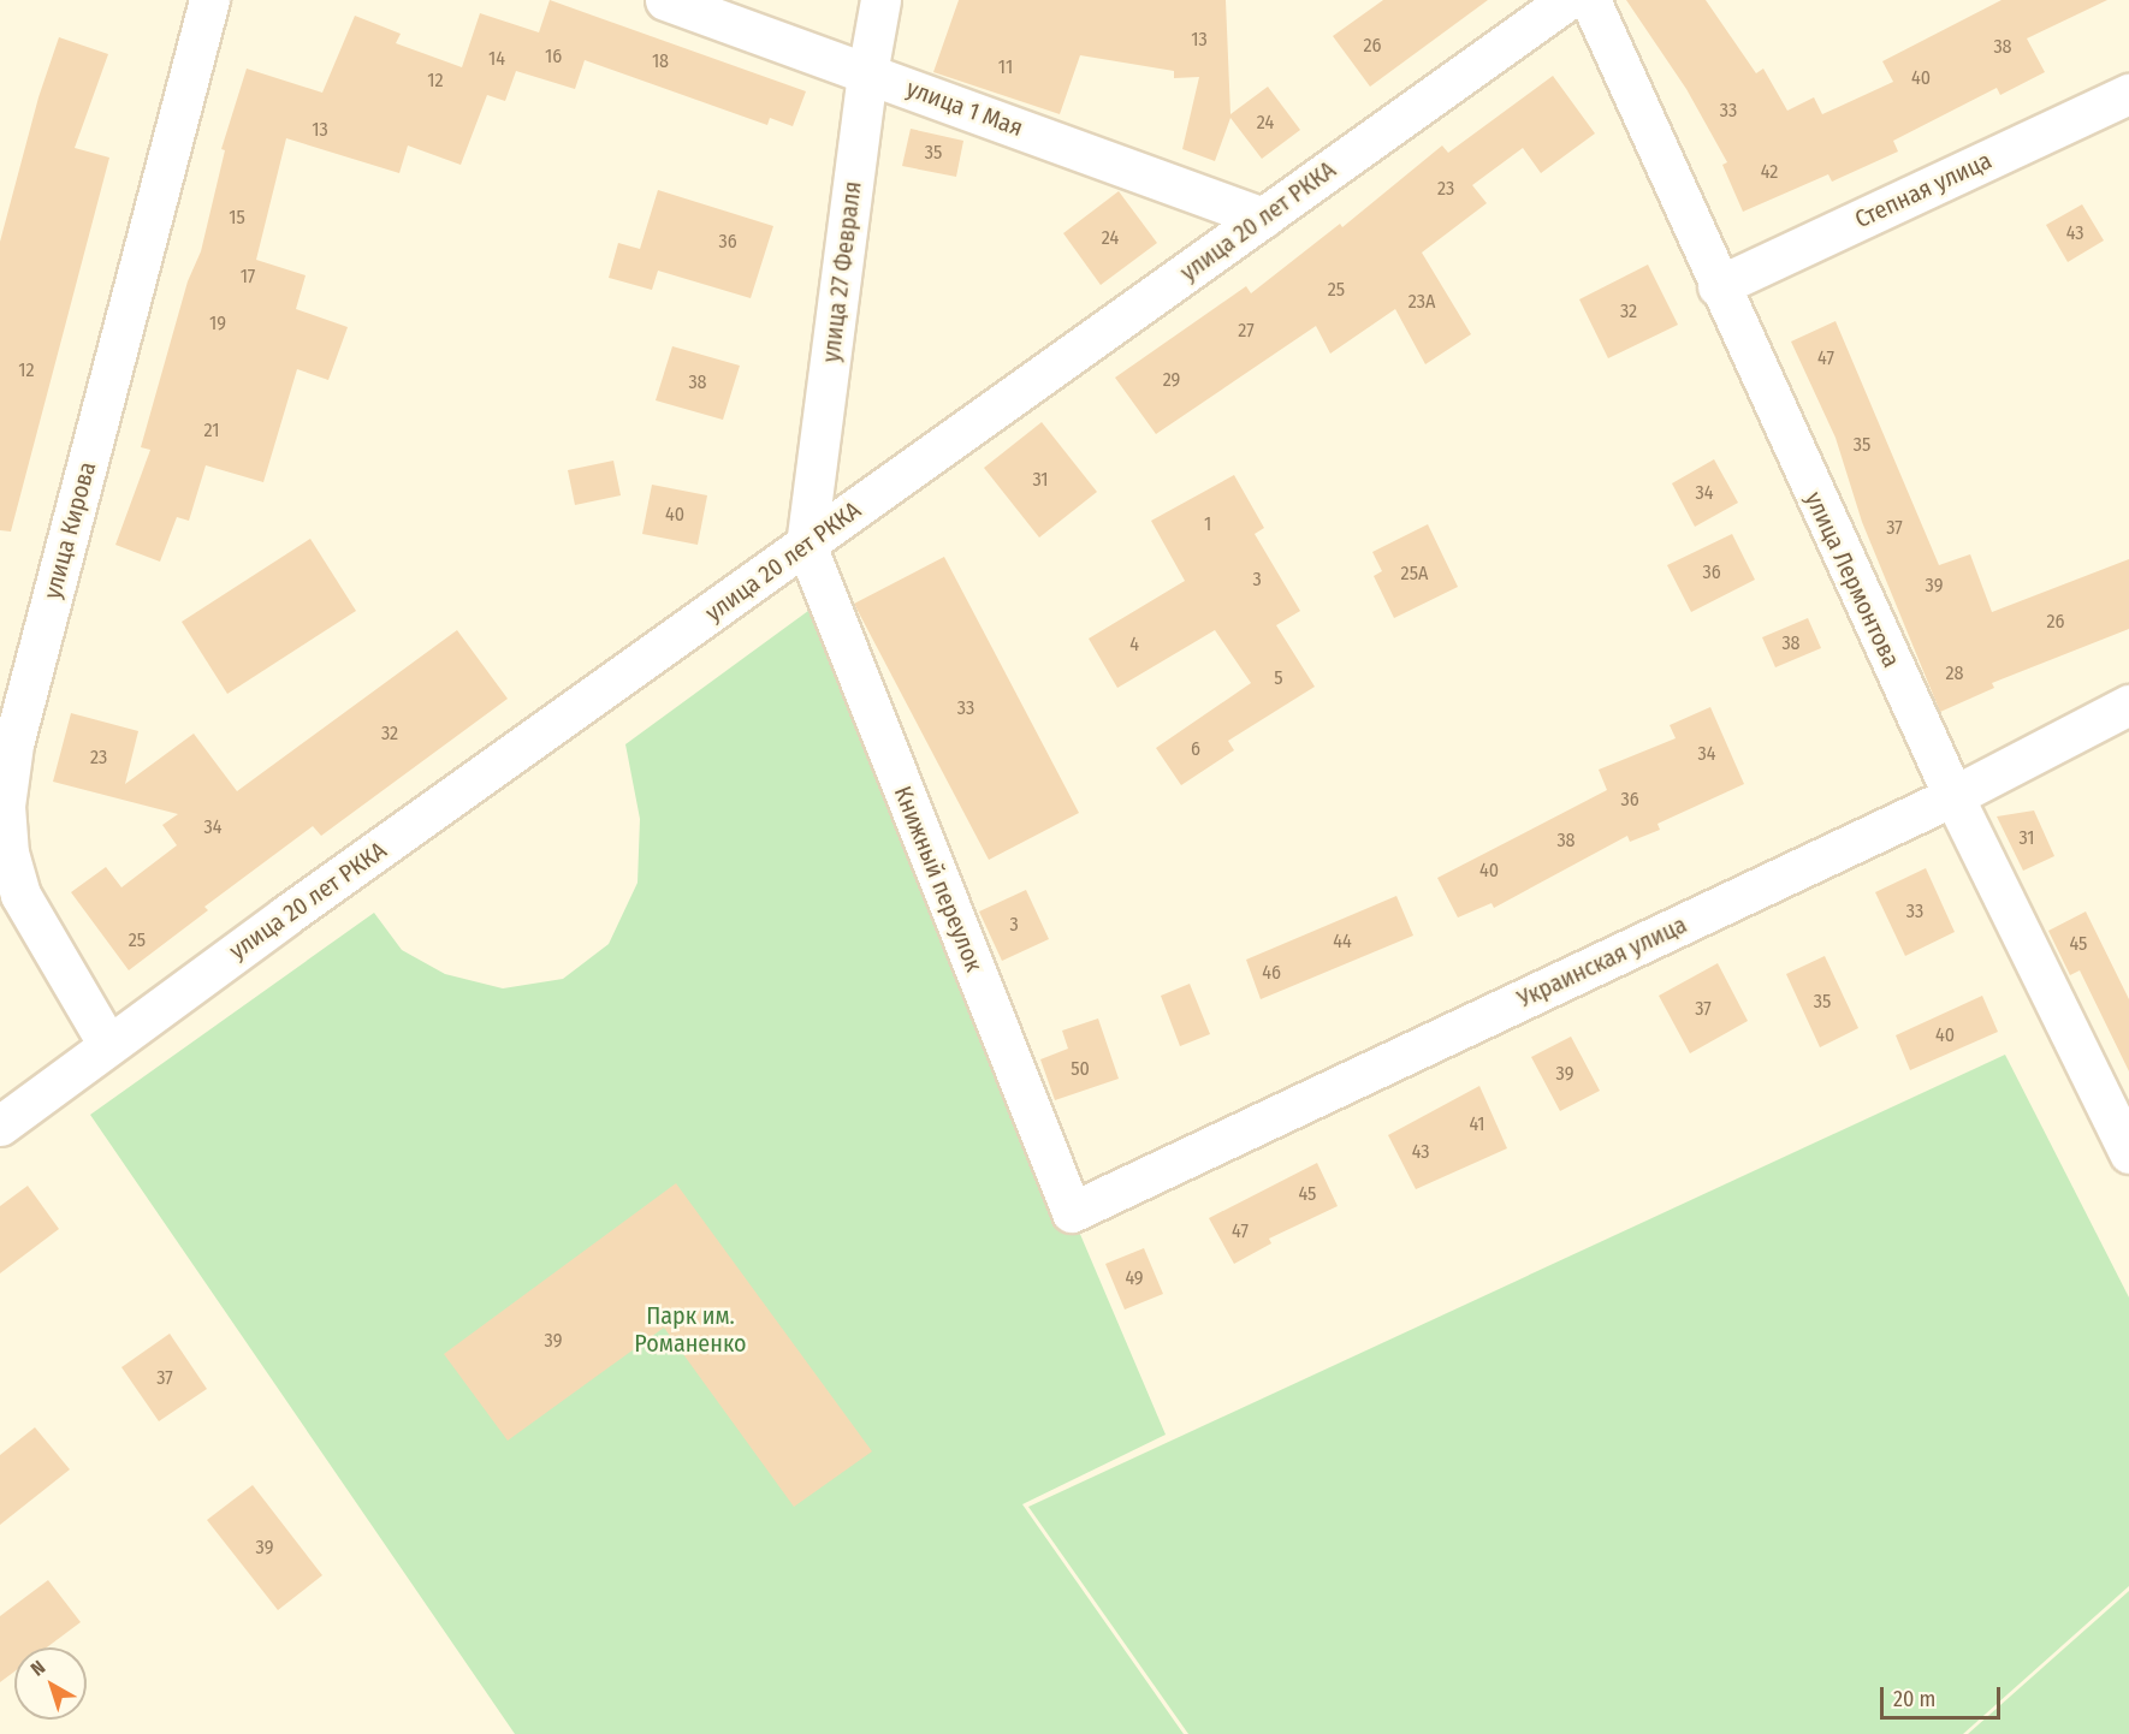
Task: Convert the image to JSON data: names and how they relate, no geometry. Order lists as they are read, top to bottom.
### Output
{
  "streets": {
    "street": [
      "улица 1 Мая",
      "Степная улица",
      "улица 20 лет РККА",
      "улица 27 Февраля",
      "улица Кирова",
      "улица Лермонтова",
      "Книжный переулок",
      "Украинская улица"
    ]
  },
  "crossings": [
    ["улица 1 Мая", "улица 20 лет РККА"],
    ["улица 1 Мая", "улица 27 Февраля"],
    ["Степная улица", "улица Лермонтова"],
    ["улица 20 лет РККА", "улица 27 Февраля"],
    ["улица 20 лет РККА", "улица Кирова"],
    ["улица 20 лет РККА", "Книжный переулок"],
    ["улица 27 Февраля", "Книжный переулок"],
    ["улица Лермонтова", "Украинская улица"],
    ["Книжный переулок", "Украинская улица"]
  ],
  "parks": ["Парк им. Романенко"],
  "house_numbers": [
    "13",
    "26",
    "38",
    "16",
    "14",
    "18",
    "11",
    "40",
    "12",
    "33",
    "24",
    "13",
    "35",
    "42",
    "23",
    "15",
    "43",
    "24",
    "36",
    "17",
    "25",
    "23А",
    "32",
    "19",
    "27",
    "47",
    "12",
    "29",
    "38",
    "21",
    "35",
    "31",
    "34",
    "40",
    "1",
    "37",
    "36",
    "25А",
    "3",
    "39",
    "26",
    "38",
    "4",
    "28",
    "5",
    "33",
    "32",
    "6",
    "34",
    "23",
    "36",
    "34",
    "31",
    "38",
    "40",
    "33",
    "3",
    "25",
    "44",
    "45",
    "46",
    "35",
    "37",
    "40",
    "50",
    "39",
    "41",
    "43",
    "45",
    "47",
    "49",
    "39",
    "37",
    "39"
  ],
  "scale_bar": "20 m",
  "north": "top left"
}
